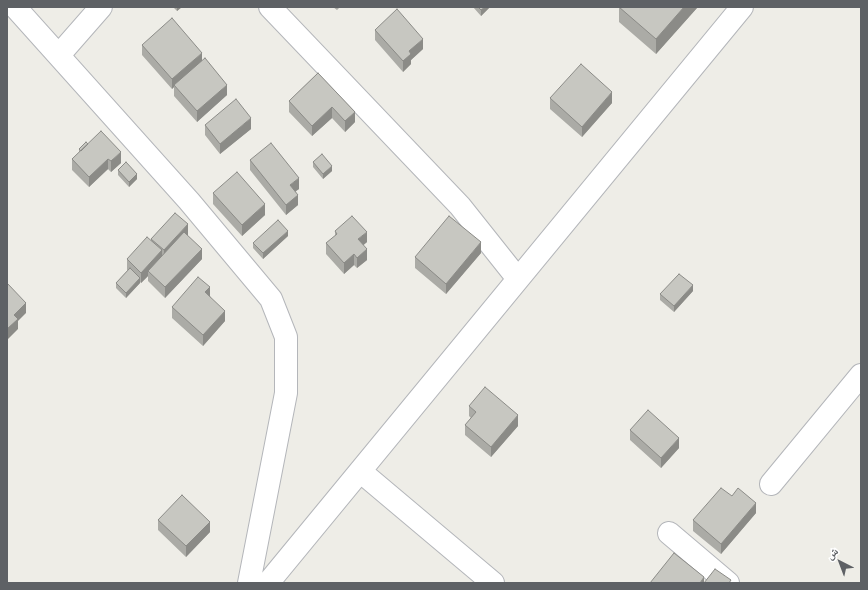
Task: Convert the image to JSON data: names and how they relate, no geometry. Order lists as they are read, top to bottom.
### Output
{
  "north": "top left"
}
